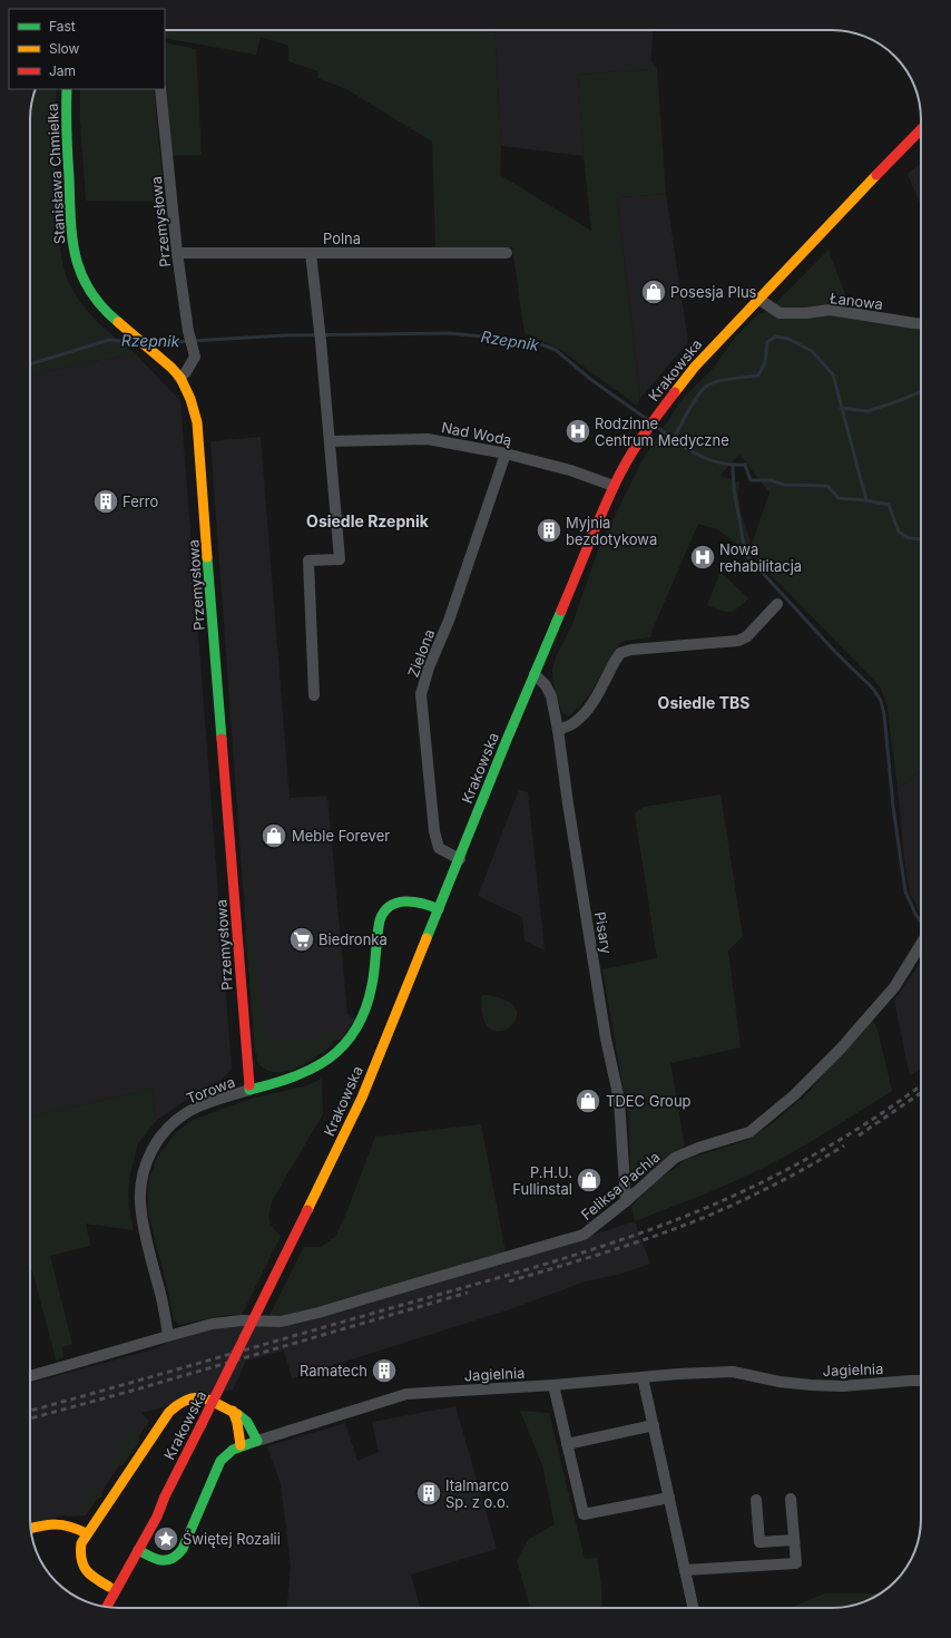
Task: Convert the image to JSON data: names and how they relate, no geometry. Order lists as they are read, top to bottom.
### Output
{
  "streets": {
    "street": [
      "Stanisława Chmielka",
      "Przemysłowa",
      "Polna",
      "Łanowa",
      "Krakowska",
      "Nad Wodą",
      "Zielona",
      "Pisary",
      "Torowa",
      "Feliksa Pachla",
      "Jagielnia"
    ]
  },
  "crossings": [
    ["Stanisława Chmielka", "Przemysłowa"],
    ["Przemysłowa", "Polna"],
    ["Przemysłowa", "Torowa"],
    ["Łanowa", "Krakowska"],
    ["Krakowska", "Nad Wodą"],
    ["Krakowska", "Zielona"],
    ["Krakowska", "Pisary"],
    ["Krakowska", "Torowa"],
    ["Krakowska", "Jagielnia"],
    ["Nad Wodą", "Zielona"],
    ["Pisary", "Feliksa Pachla"],
    ["Torowa", "Feliksa Pachla"]
  ],
  "districts": ["Osiedle Rzepnik", "Osiedle TBS"],
  "water": ["Rzepnik"],
  "places": {
    "shop": [
      "Posesja Plus",
      "Meble Forever",
      "TDEC Group",
      "P.H.U. Fullinstal"
    ],
    "hospital": ["Rodzinne Centrum Medyczne", "Nowa rehabilitacja"],
    "building": [
      "Ferro",
      "Myjnia bezdotykowa",
      "Ramatech",
      "Italmarco Sp. z o.o."
    ],
    "supermarket": ["Biedronka"],
    "place": ["Świętej Rozalii"]
  },
  "legend": ["Fast", "Slow", "Jam"]
}
